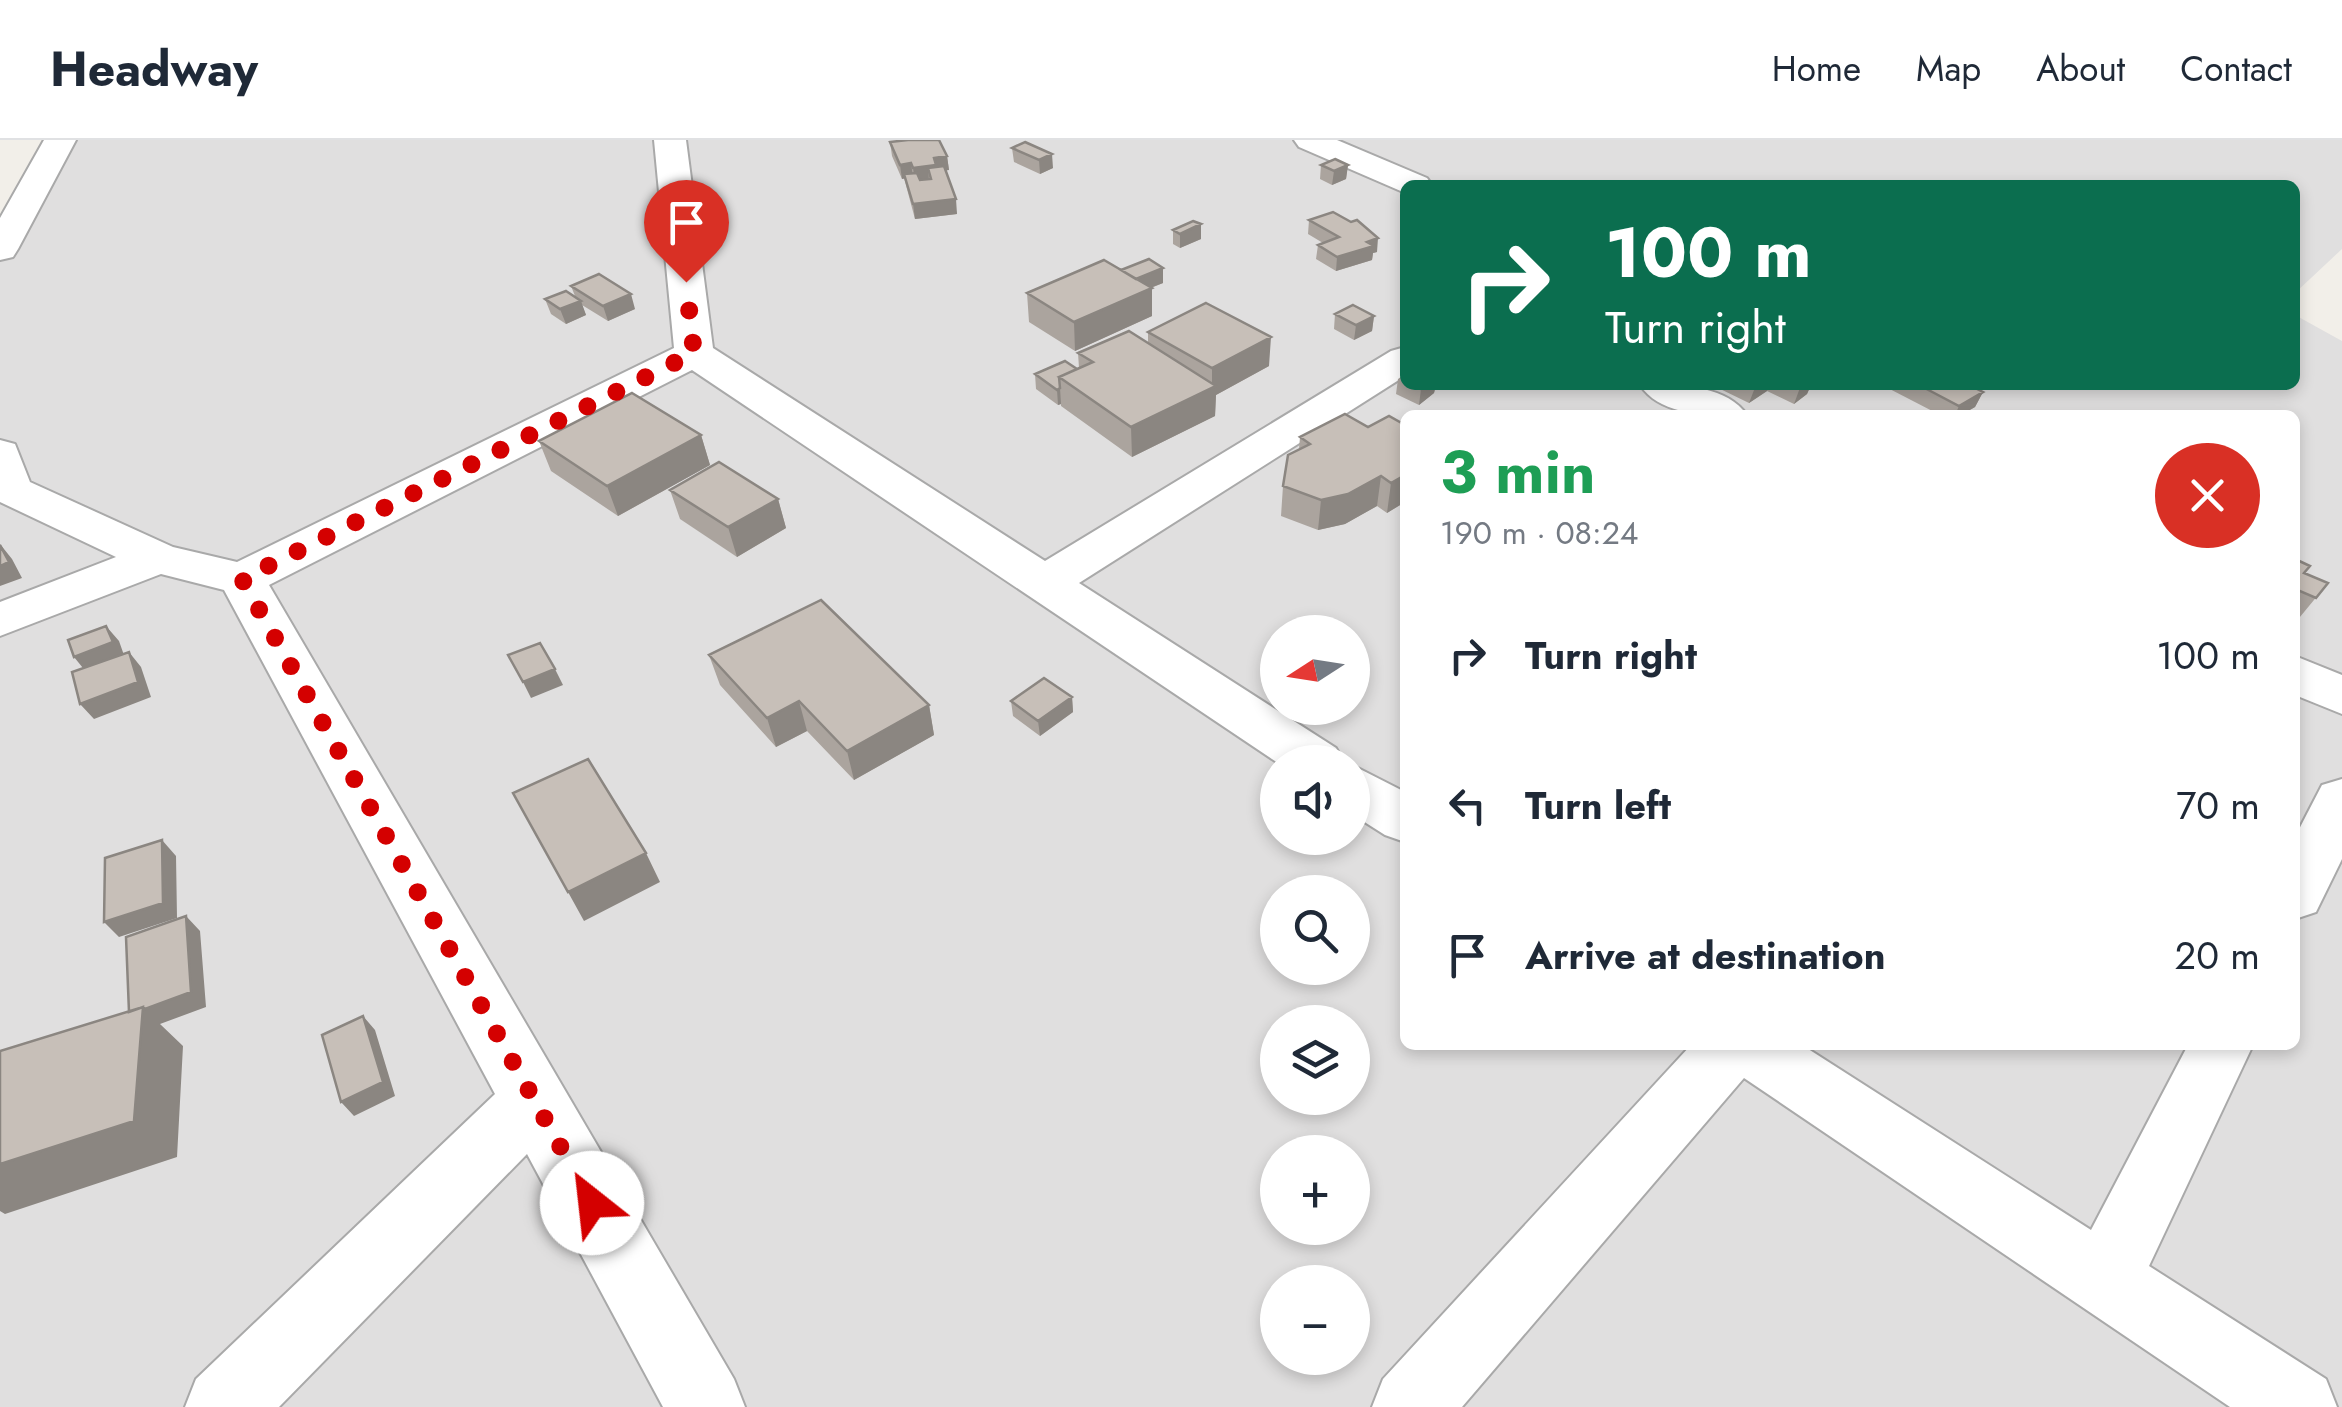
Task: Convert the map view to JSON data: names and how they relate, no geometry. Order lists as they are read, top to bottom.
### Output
{
  "north": "left",
  "page": {
    "header": "Headway",
    "nav": [
      "Home",
      "Map",
      "About",
      "Contact"
    ],
    "turn": ["100 m", "Turn right"],
    "heading": ["3 min", "190 m · 08:24"],
    "list": [
      {
        "name": "Turn right",
        "value": "100 m"
      },
      {
        "name": "Turn left",
        "value": "70 m"
      },
      {
        "name": "Arrive at destination",
        "value": "20 m"
      }
    ],
    "map_buttons": ["+", "−"]
  }
}
